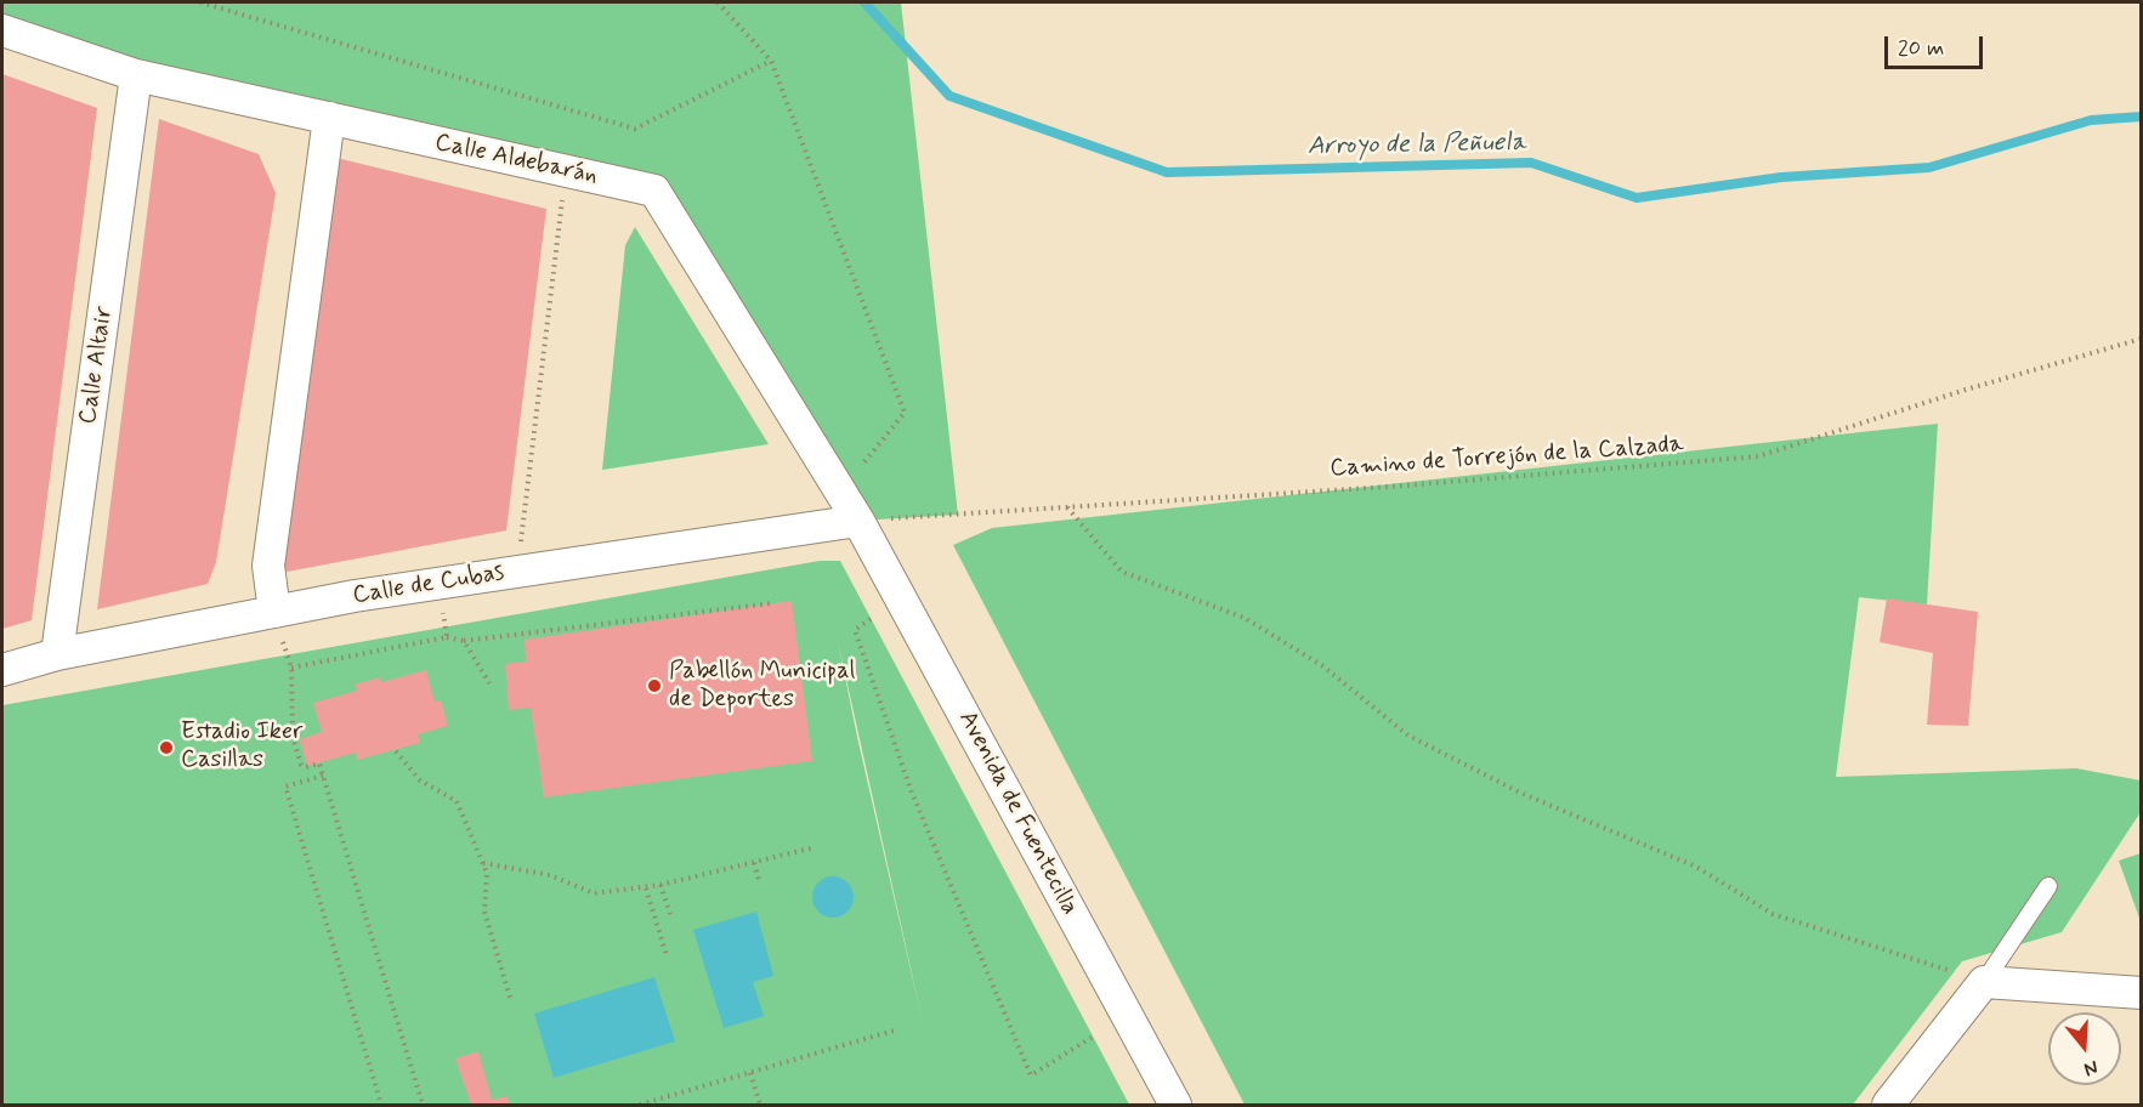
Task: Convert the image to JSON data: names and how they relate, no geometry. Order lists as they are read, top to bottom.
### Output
{
  "streets": {
    "street": [
      "Calle Aldebarán",
      "Calle Altair",
      "Calle de Cubas",
      "Avenida de Fuentecilla"
    ],
    "path": ["Camino de Torrejón de la Calzada"]
  },
  "crossings": [
    ["Calle Aldebarán", "Calle Altair"],
    ["Calle Aldebarán", "Camino de Torrejón de la Calzada"],
    ["Calle Aldebarán", "Calle de Cubas"],
    ["Calle Aldebarán", "Avenida de Fuentecilla"],
    ["Calle Altair", "Calle de Cubas"],
    ["Camino de Torrejón de la Calzada", "Calle de Cubas"],
    ["Camino de Torrejón de la Calzada", "Avenida de Fuentecilla"],
    ["Calle de Cubas", "Avenida de Fuentecilla"]
  ],
  "water": ["Arroyo de la Peñuela"],
  "places": ["Pabellón Municipal de Deportes", "Estadio Iker Casillas"],
  "scale_bar": "20 m",
  "north": "bottom"
}
